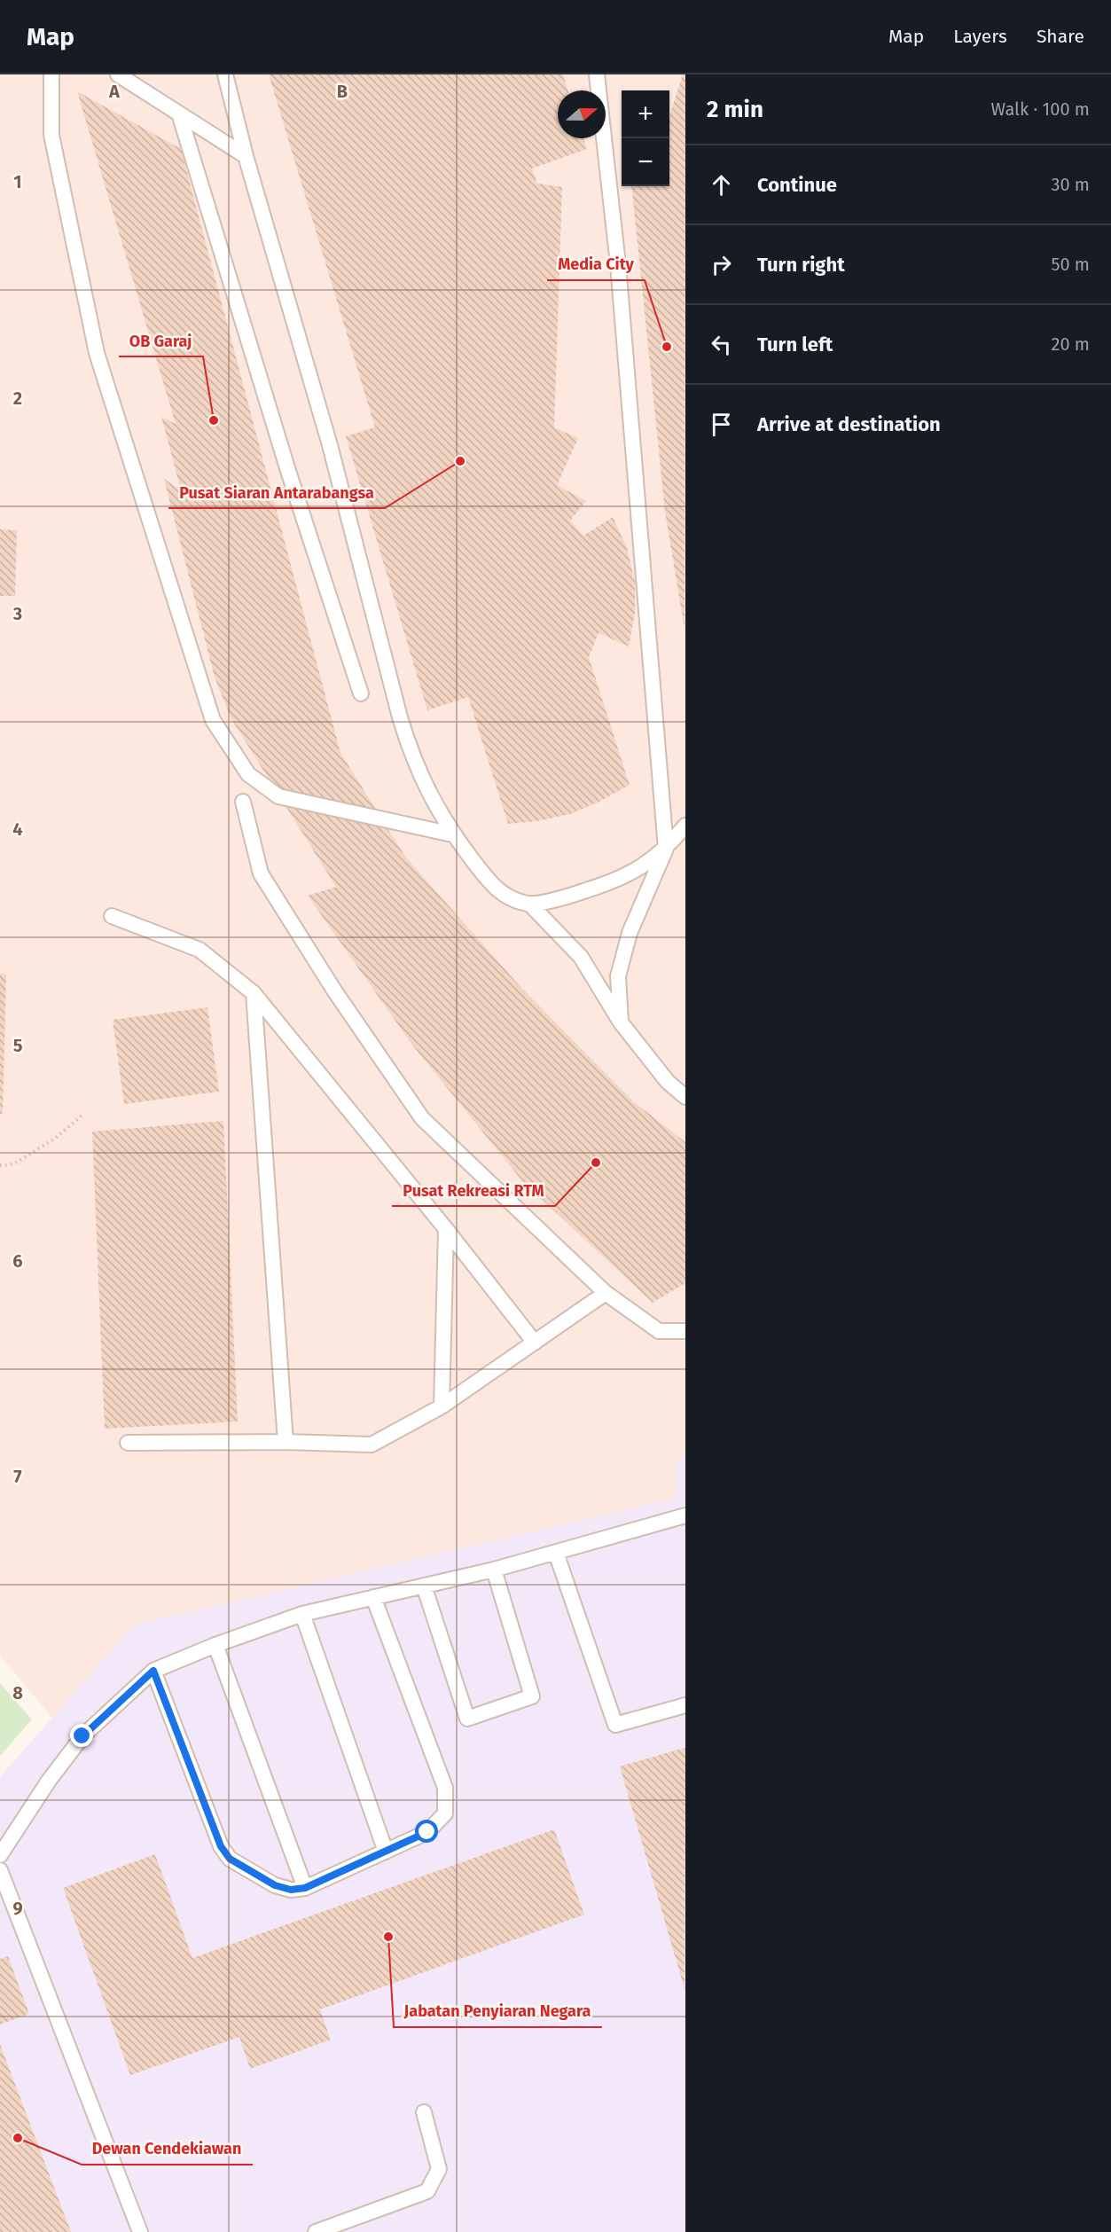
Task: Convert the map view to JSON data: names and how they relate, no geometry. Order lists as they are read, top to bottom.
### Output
{
  "places": [
    "Media City",
    "OB Garaj",
    "Pusat Siaran Antarabangsa",
    "Pusat Rekreasi RTM",
    "Jabatan Penyiaran Negara",
    "Dewan Cendekiawan"
  ],
  "north": "right",
  "page": {
    "header": "Map",
    "nav": ["Map", "Layers", "Share"],
    "heading": ["2 min", "Walk · 100 m"],
    "map_buttons": ["+", "−"],
    "list": [
      ["Continue", "30 m"],
      ["Turn right", "50 m"],
      ["Turn left", "20 m"],
      "Arrive at destination"
    ]
  },
  "grid": {
    "columns": ["A", "B"],
    "rows": [
      "1",
      "2",
      "3",
      "4",
      "5",
      "6",
      "7",
      "8",
      "9"
    ]
  }
}
